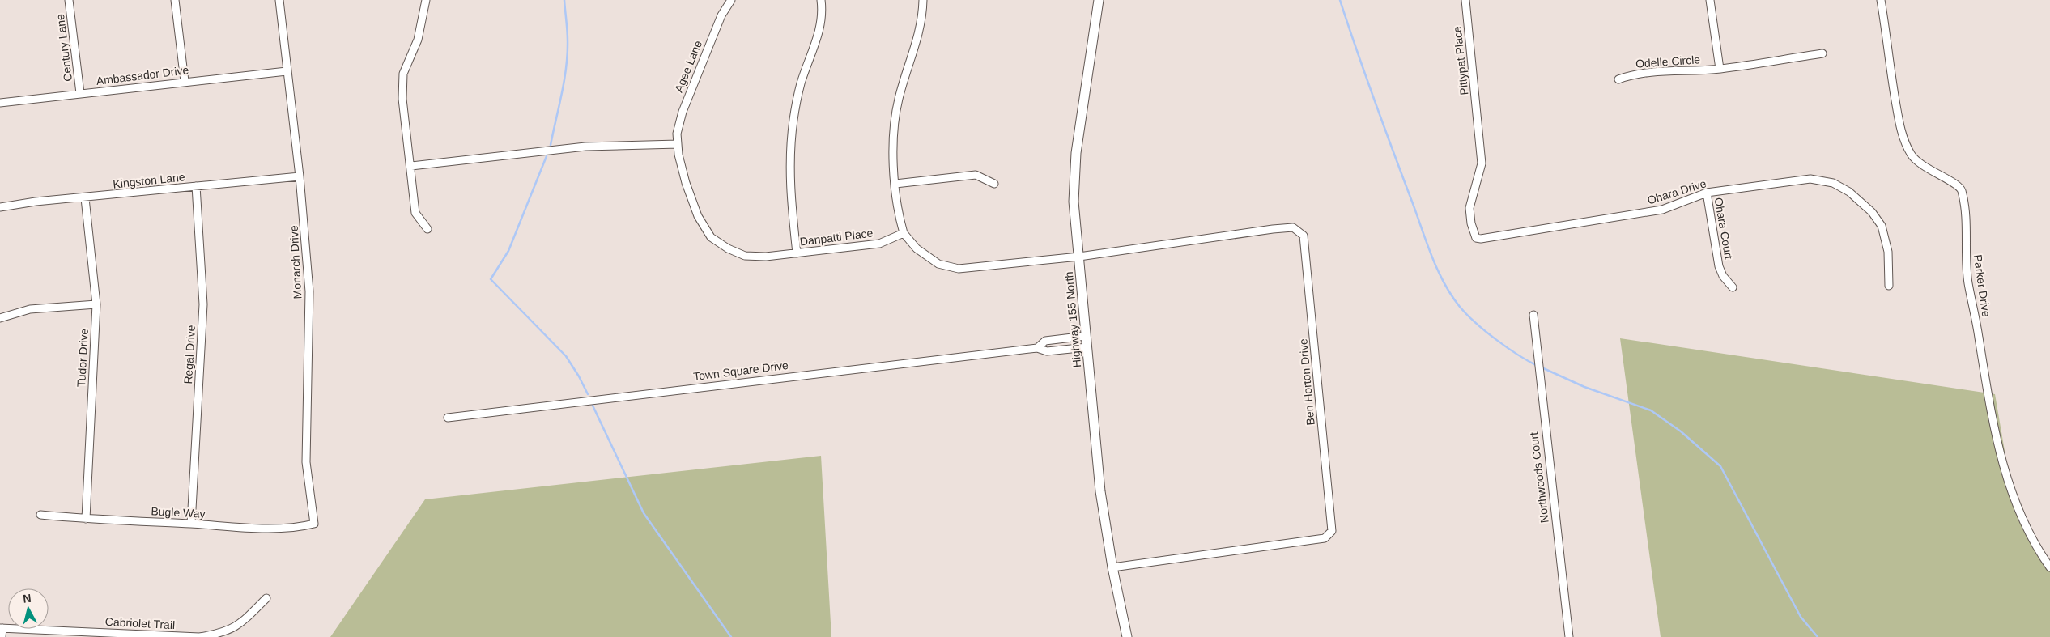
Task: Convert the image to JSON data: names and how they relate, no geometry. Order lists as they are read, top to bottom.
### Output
{
  "streets": {
    "main road": ["Highway 155 North"],
    "street": [
      "Century Lane",
      "Pittypat Place",
      "Odelle Circle",
      "Agee Lane",
      "Ambassador Drive",
      "Kingston Lane",
      "Ohara Drive",
      "Ohara Court",
      "Danpatti Place",
      "Monarch Drive",
      "Parker Drive",
      "Regal Drive",
      "Tudor Drive",
      "Town Square Drive",
      "Ben Horton Drive",
      "Northwoods Court",
      "Bugle Way",
      "Cabriolet Trail"
    ]
  },
  "crossings": [
    ["Century Lane", "Ambassador Drive"],
    ["Pittypat Place", "Ohara Drive"],
    ["Agee Lane", "Danpatti Place"],
    ["Ambassador Drive", "Monarch Drive"],
    ["Kingston Lane", "Monarch Drive"],
    ["Kingston Lane", "Regal Drive"],
    ["Kingston Lane", "Tudor Drive"],
    ["Ohara Drive", "Ohara Court"],
    ["Monarch Drive", "Bugle Way"],
    ["Highway 155 North", "Town Square Drive"],
    ["Highway 155 North", "Ben Horton Drive"],
    ["Regal Drive", "Bugle Way"],
    ["Tudor Drive", "Bugle Way"]
  ],
  "north": "top"
}
